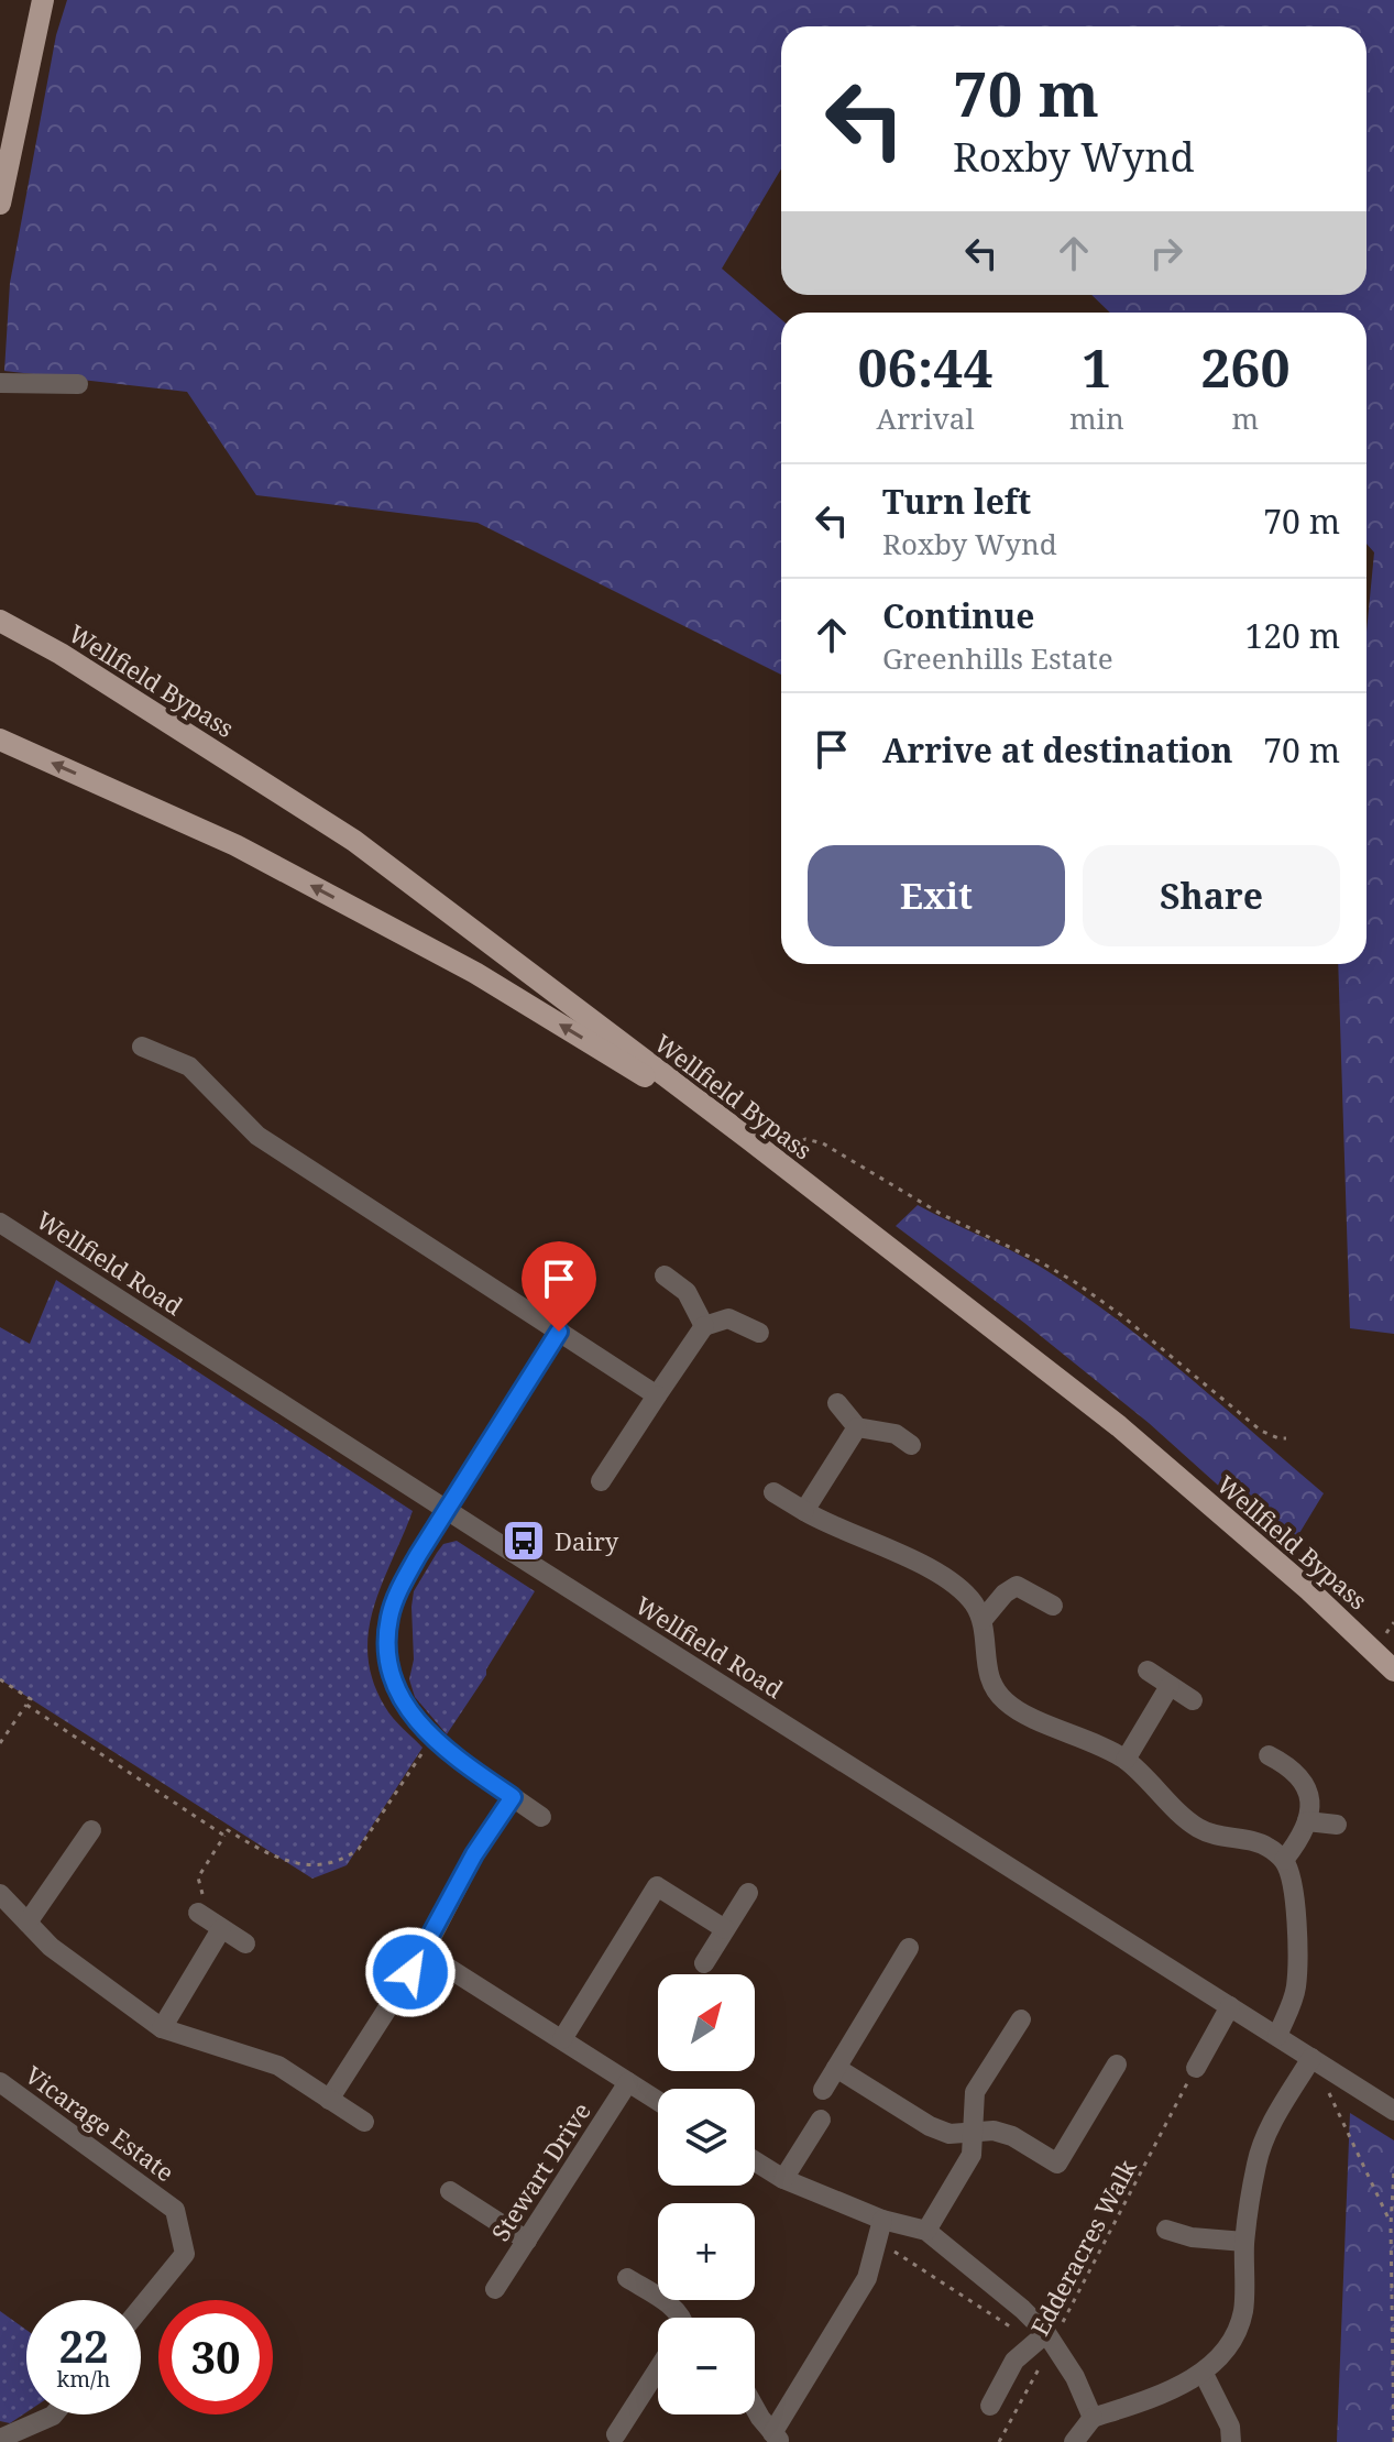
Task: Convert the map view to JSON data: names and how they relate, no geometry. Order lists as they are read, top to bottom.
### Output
{
  "streets": {
    "main road": ["Wellfield Bypass"],
    "street": ["Wellfield Road", "Vicarage Estate", "Stewart Drive"],
    "path": ["Edderacres Walk"]
  },
  "places": {
    "bus stop": ["Dairy"]
  },
  "north": "top right",
  "page": {
    "turn": ["70 m", "Roxby Wynd"],
    "eta": [
      "06:44",
      "Arrival",
      "1",
      "min",
      "260",
      "m"
    ],
    "list": [
      {
        "name": "Turn left",
        "note": "Roxby Wynd",
        "value": "70 m"
      },
      {
        "name": "Continue",
        "note": "Greenhills Estate",
        "value": "120 m"
      },
      {
        "name": "Arrive at destination",
        "value": "70 m"
      }
    ],
    "buttons": ["Exit", "Share"],
    "map_buttons": ["+", "−"],
    "speed": "22 km/h",
    "limit": "30"
  }
}
